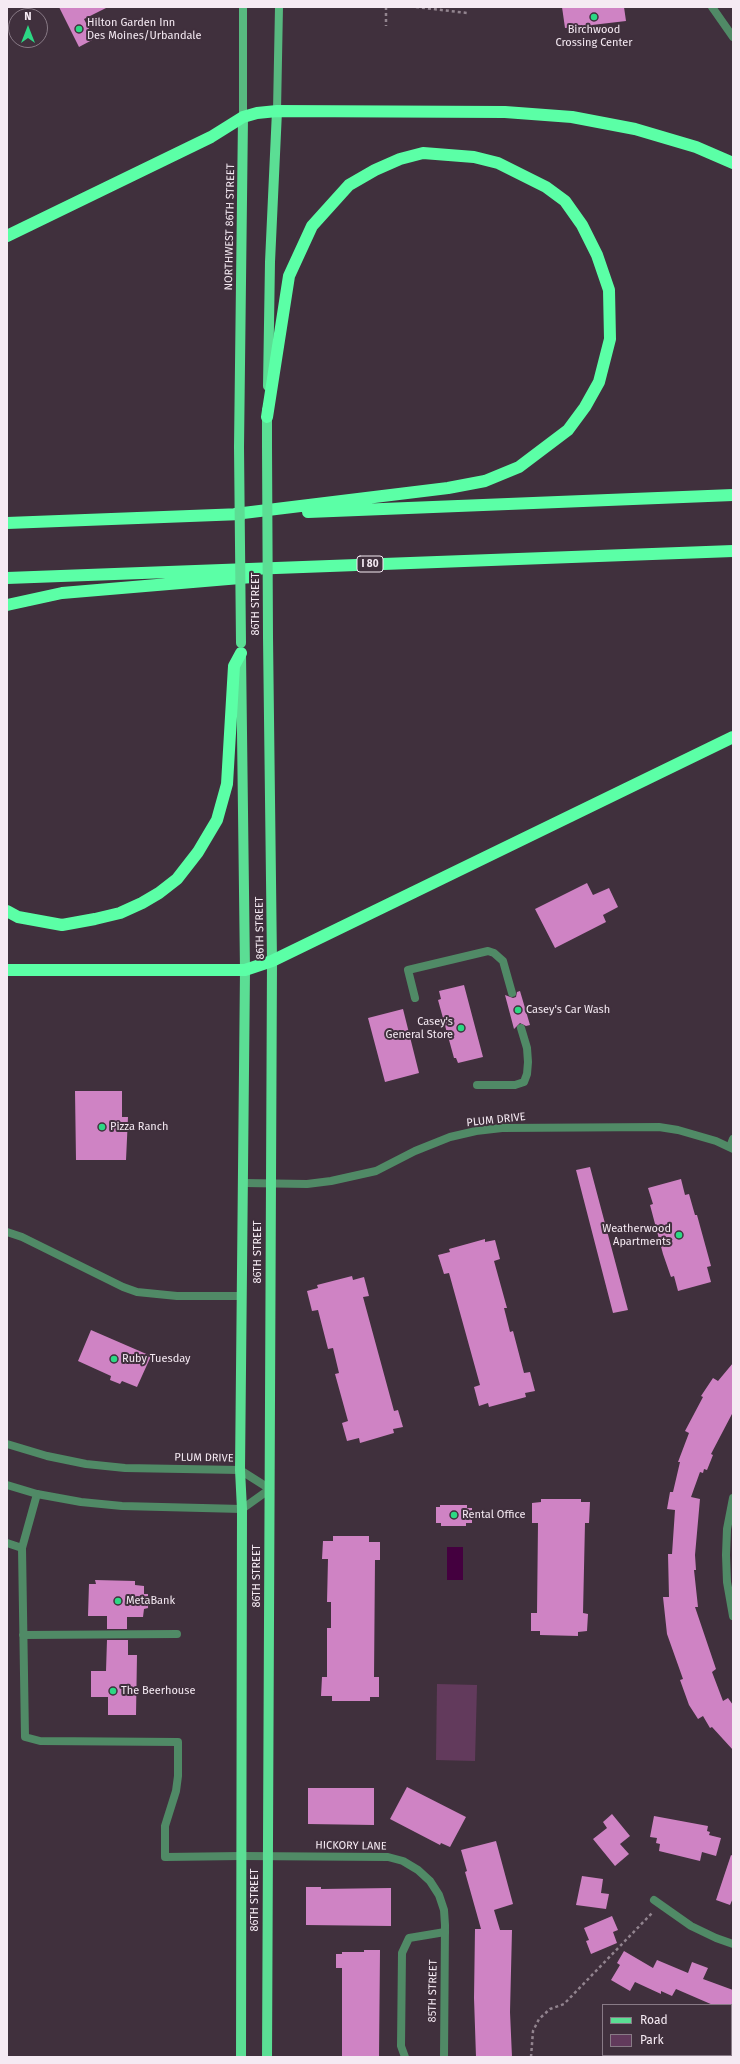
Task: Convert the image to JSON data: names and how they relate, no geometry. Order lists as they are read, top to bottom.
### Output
{
  "streets": {
    "highway": ["I 80"],
    "main road": ["NORTHWEST 86TH STREET", "86TH STREET"],
    "street": ["PLUM DRIVE", "HICKORY LANE", "85TH STREET"]
  },
  "crossings": [
    ["NORTHWEST 86TH STREET", "86TH STREET"],
    ["86TH STREET", "PLUM DRIVE"],
    ["86TH STREET", "HICKORY LANE"],
    ["HICKORY LANE", "85TH STREET"]
  ],
  "places": [
    "Birchwood Crossing Center",
    "Hilton Garden Inn Des Moines/Urbandale",
    "Casey's Car Wash",
    "Casey's General Store",
    "Pizza Ranch",
    "Weatherwood Apartments",
    "Ruby Tuesday",
    "Rental Office",
    "MetaBank",
    "The Beerhouse"
  ],
  "legend": ["Road", "Park"],
  "north": "top"
}
